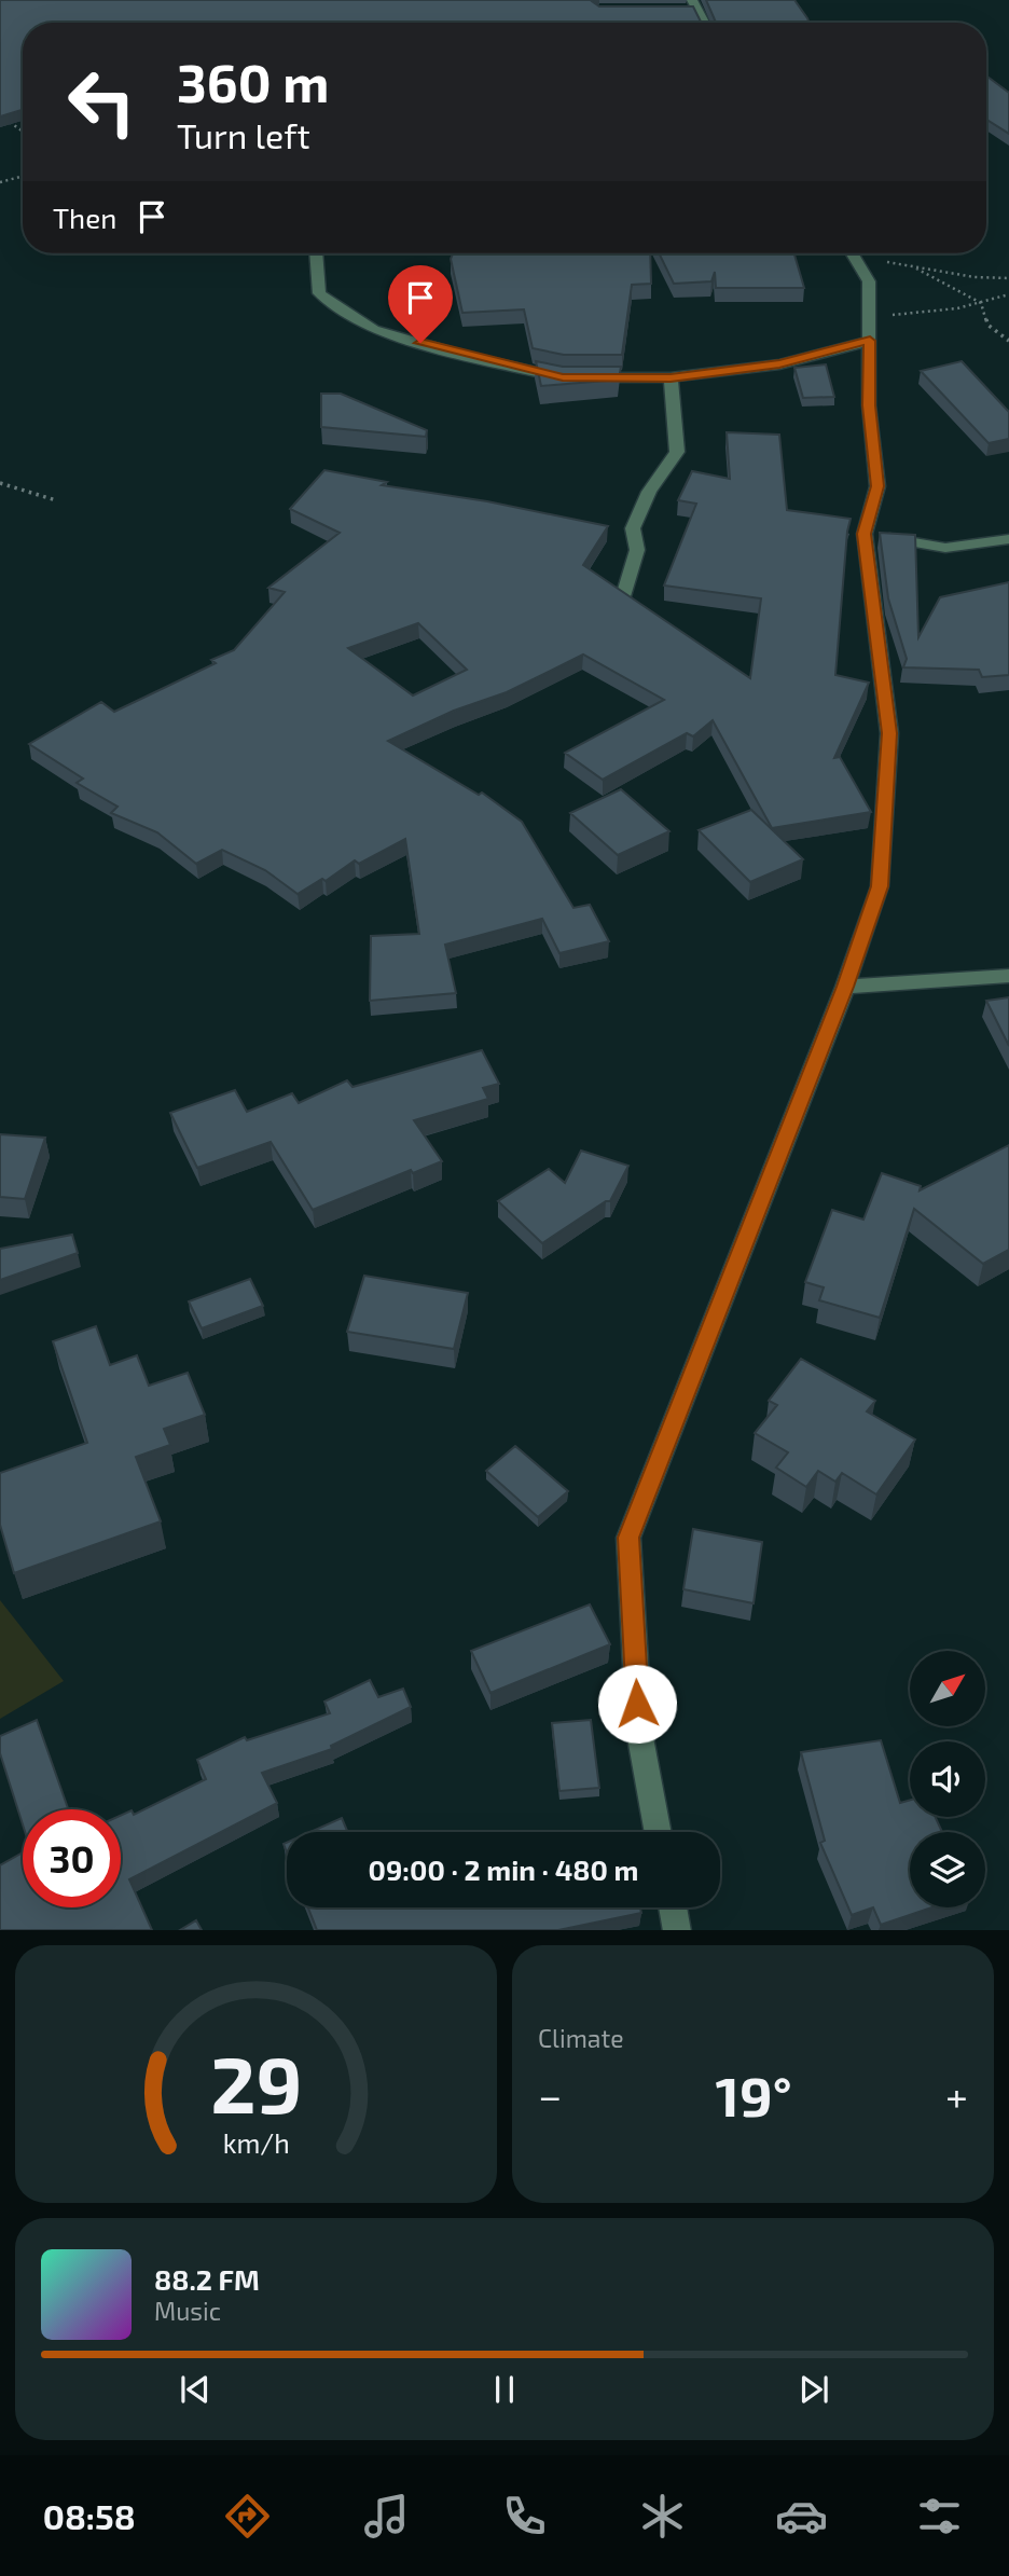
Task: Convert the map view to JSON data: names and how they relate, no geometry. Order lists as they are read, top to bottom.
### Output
{
  "north": "top right",
  "page": {
    "turn": ["360 m", "Turn left"],
    "then": "Then",
    "limit": "30",
    "trip": "09:00 · 2 min · 480 m",
    "tile": "Climate",
    "heat": ["−", "19°", "+"],
    "song": ["88.2 FM", "Music"],
    "tabs": "08:58",
    "gauge": ["29", "km/h"]
  }
}
